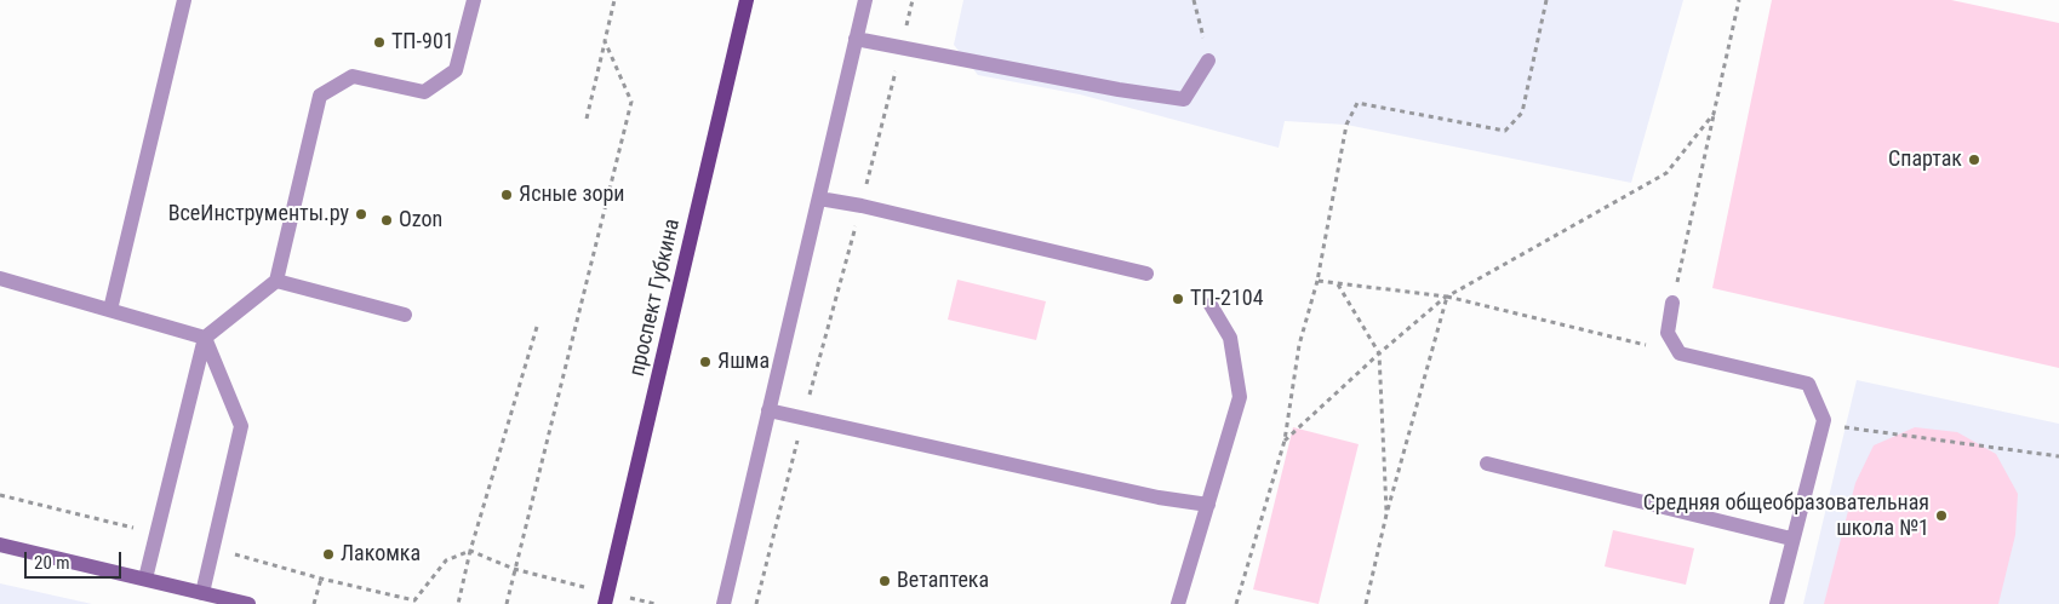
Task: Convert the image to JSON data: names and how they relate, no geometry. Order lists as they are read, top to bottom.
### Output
{
  "streets": {
    "main road": ["проспект Губкина"]
  },
  "places": [
    "ТП-901",
    "Спартак",
    "Ясные зори",
    "ВсеИнструменты.ру",
    "Ozon",
    "ТП-2104",
    "Яшма",
    "Средняя общеобразовательная школа №1",
    "Лакомка",
    "Ветаптека"
  ],
  "scale_bar": "20 m"
}
